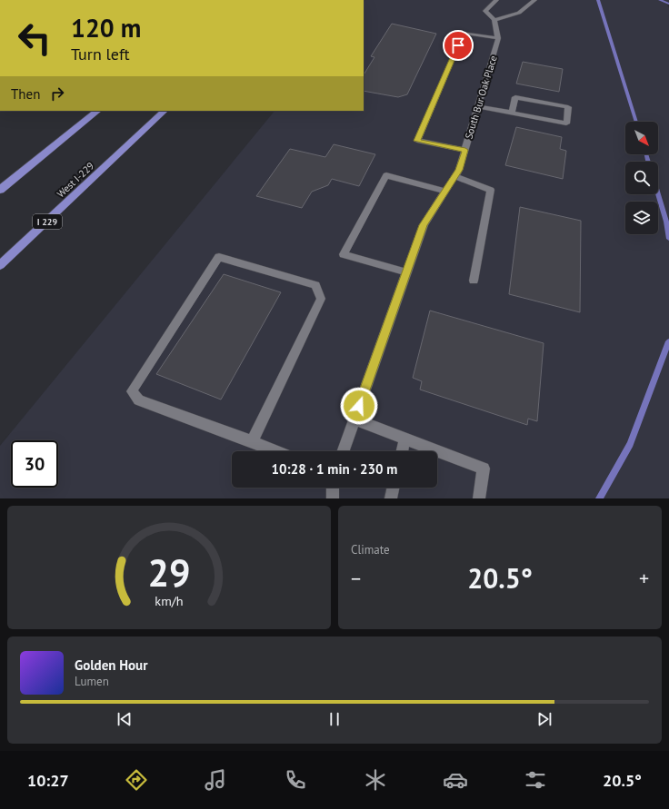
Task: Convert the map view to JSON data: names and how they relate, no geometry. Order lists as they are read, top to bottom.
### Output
{
  "streets": {
    "highway": ["West I-229", "I 229"],
    "street": ["South Bur Oak Place"]
  },
  "north": "bottom right",
  "page": {
    "turn": ["120 m", "Turn left"],
    "then": "Then",
    "limit": "30",
    "trip": "10:28 · 1 min · 230 m",
    "tile": "Climate",
    "heat": ["−", "20.5°", "+"],
    "song": ["Golden Hour", "Lumen"],
    "tabs": ["10:27", "20.5°"],
    "gauge": ["29", "km/h"]
  }
}
